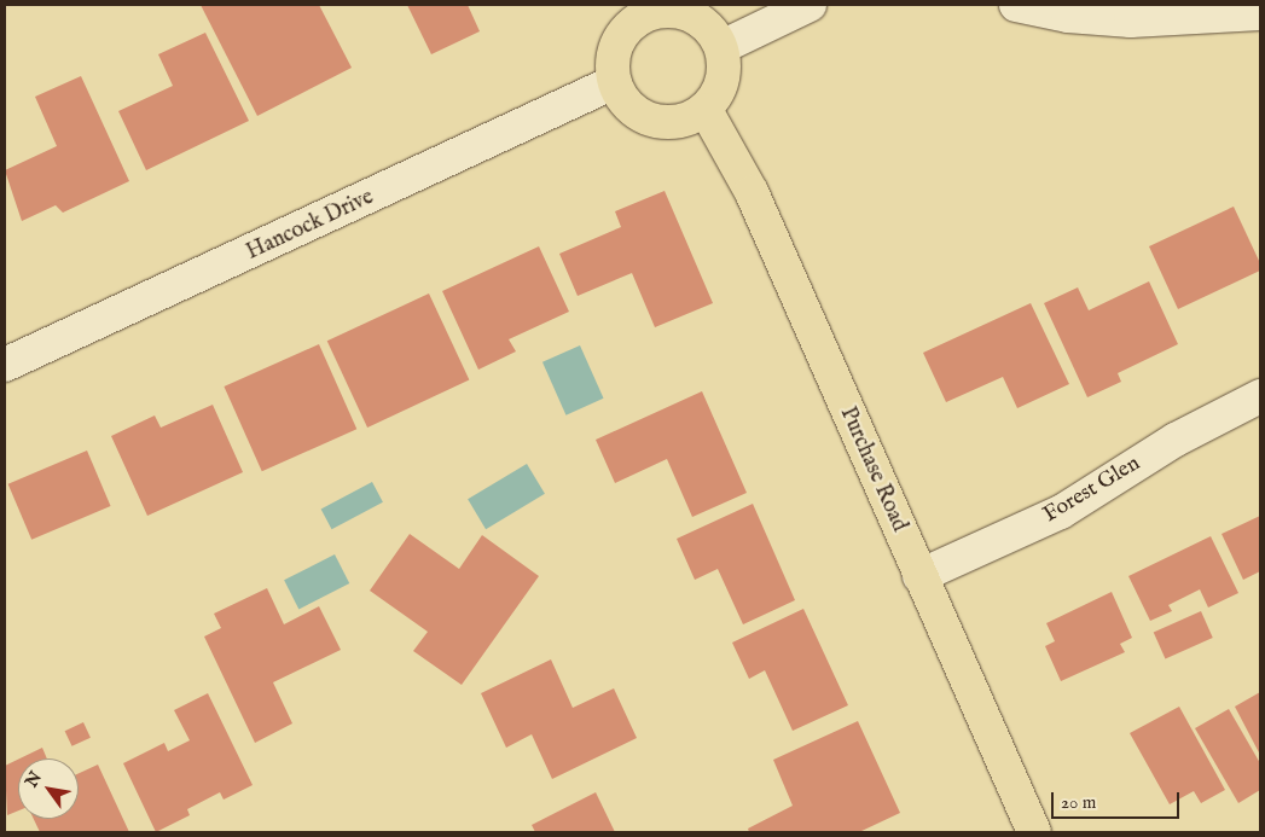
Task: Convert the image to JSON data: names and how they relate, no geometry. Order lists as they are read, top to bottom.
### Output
{
  "streets": {
    "main road": ["Purchase Road"],
    "street": ["Hancock Drive", "Forest Glen"]
  },
  "crossings": [
    ["Hancock Drive", "Purchase Road"],
    ["Purchase Road", "Forest Glen"]
  ],
  "scale_bar": "20 m",
  "north": "top left"
}
